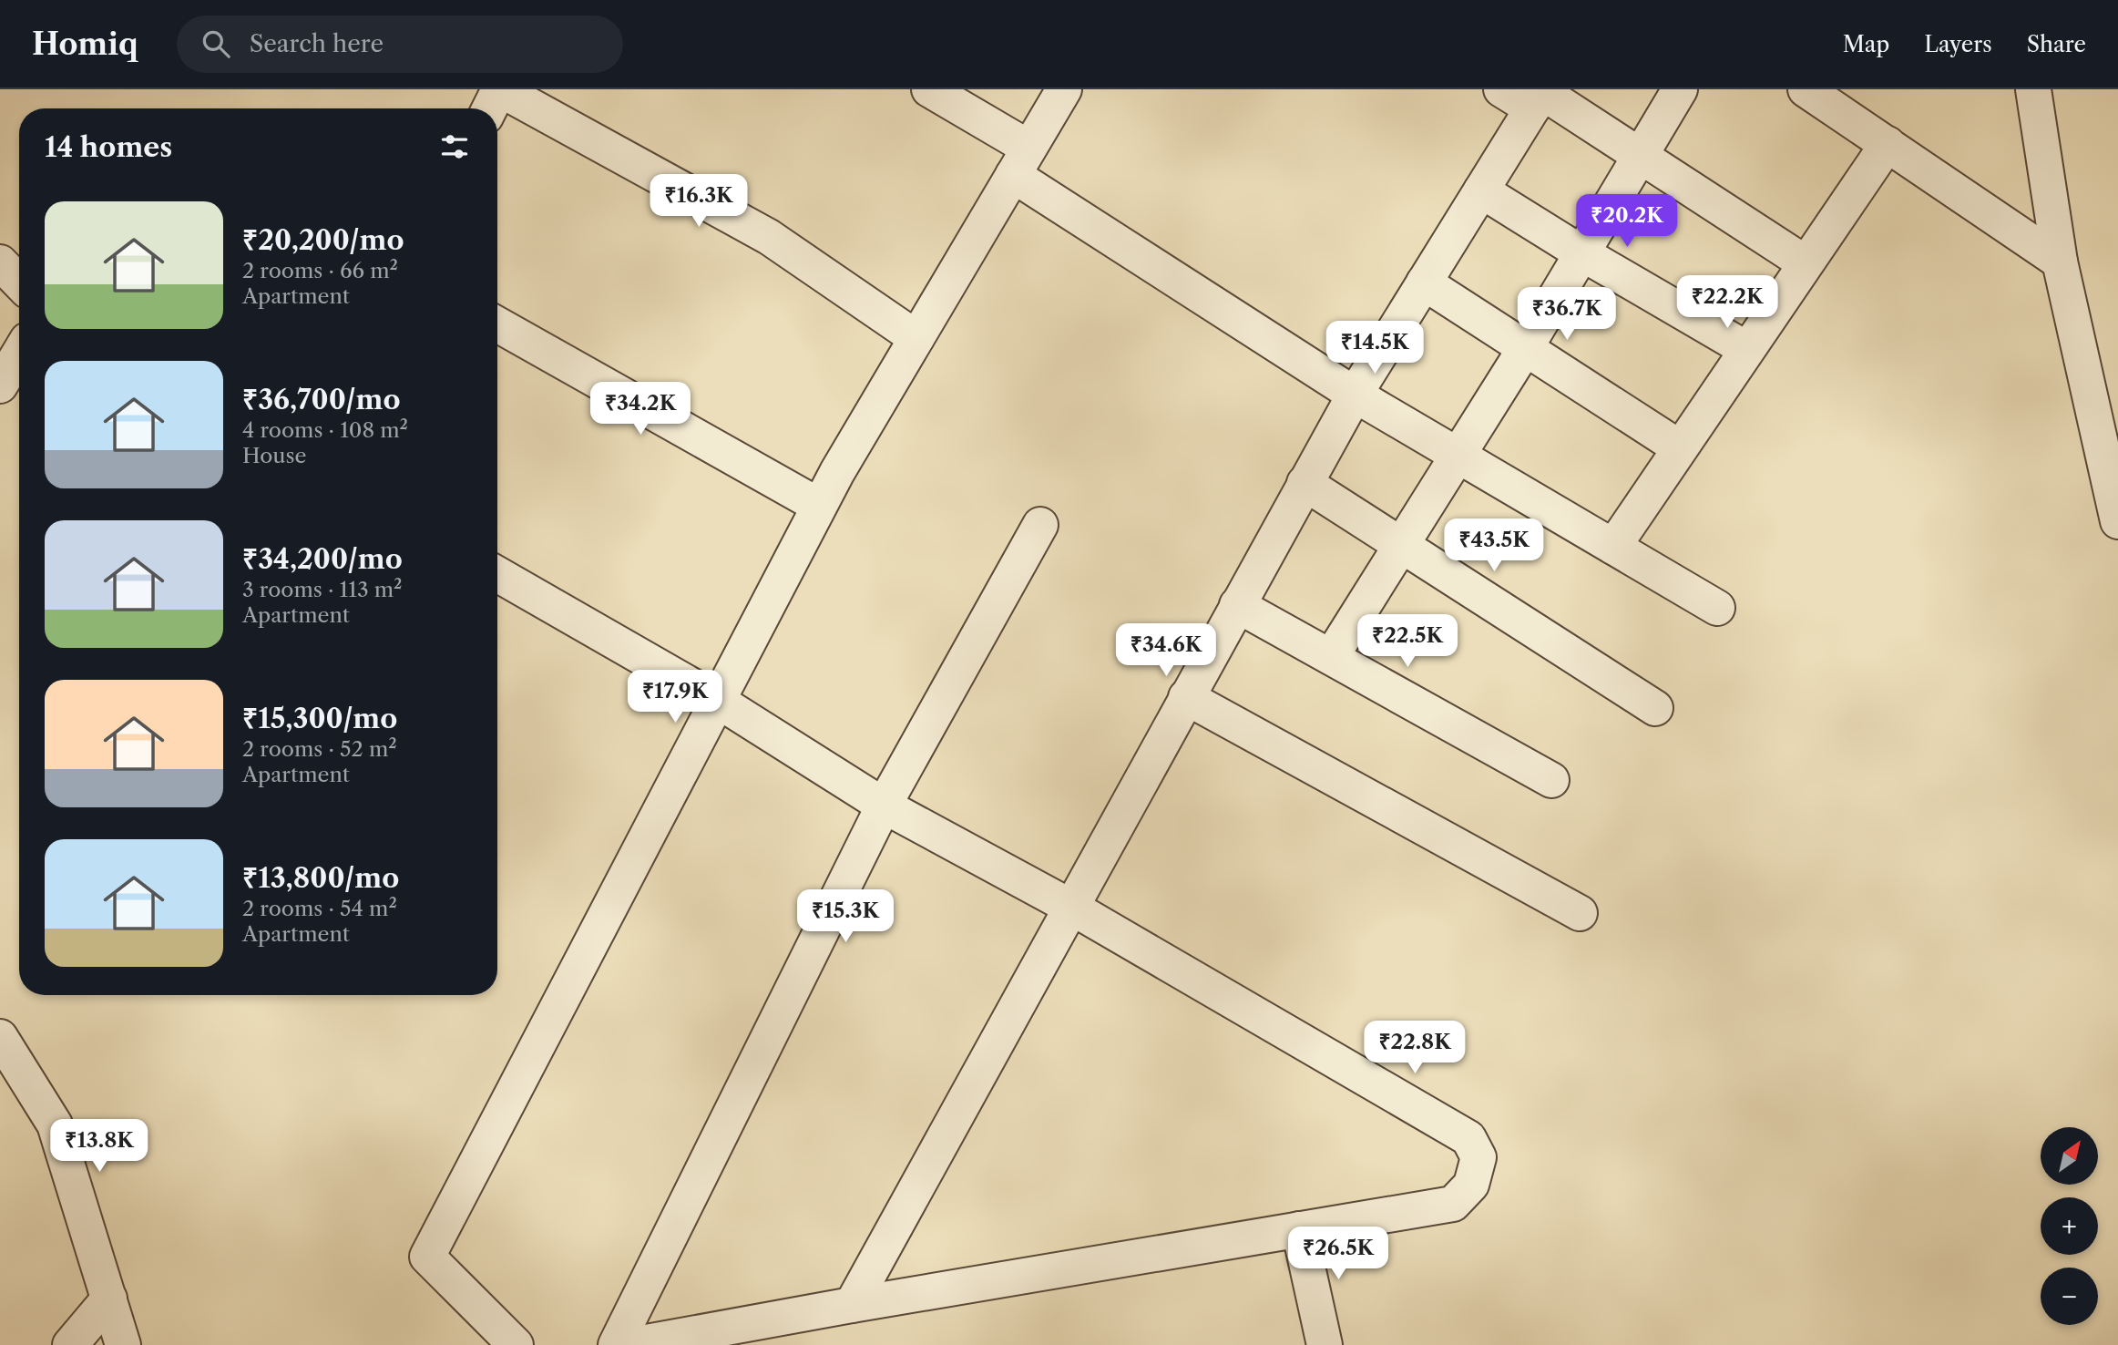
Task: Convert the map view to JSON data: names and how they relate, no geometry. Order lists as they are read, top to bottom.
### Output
{
  "north": "top right",
  "page": {
    "header": "Homiq",
    "search": "Search here",
    "nav": ["Map", "Layers", "Share"],
    "heading": "14 homes",
    "price": [
      "₹16.3K",
      "₹20.2K",
      "₹22.2K",
      "₹36.7K",
      "₹14.5K",
      "₹34.2K",
      "₹43.5K",
      "₹22.5K",
      "₹34.6K",
      "₹17.9K",
      "₹15.3K",
      "₹22.8K",
      "₹13.8K",
      "₹26.5K"
    ],
    "list": [
      {
        "name": "₹20,200/mo",
        "note": "2 rooms · 66 m² · Apartment"
      },
      {
        "name": "₹36,700/mo",
        "note": "4 rooms · 108 m² · House"
      },
      {
        "name": "₹34,200/mo",
        "note": "3 rooms · 113 m² · Apartment"
      },
      {
        "name": "₹15,300/mo",
        "note": "2 rooms · 52 m² · Apartment"
      },
      {
        "name": "₹13,800/mo",
        "note": "2 rooms · 54 m² · Apartment"
      }
    ],
    "map_buttons": ["+", "−"]
  }
}
